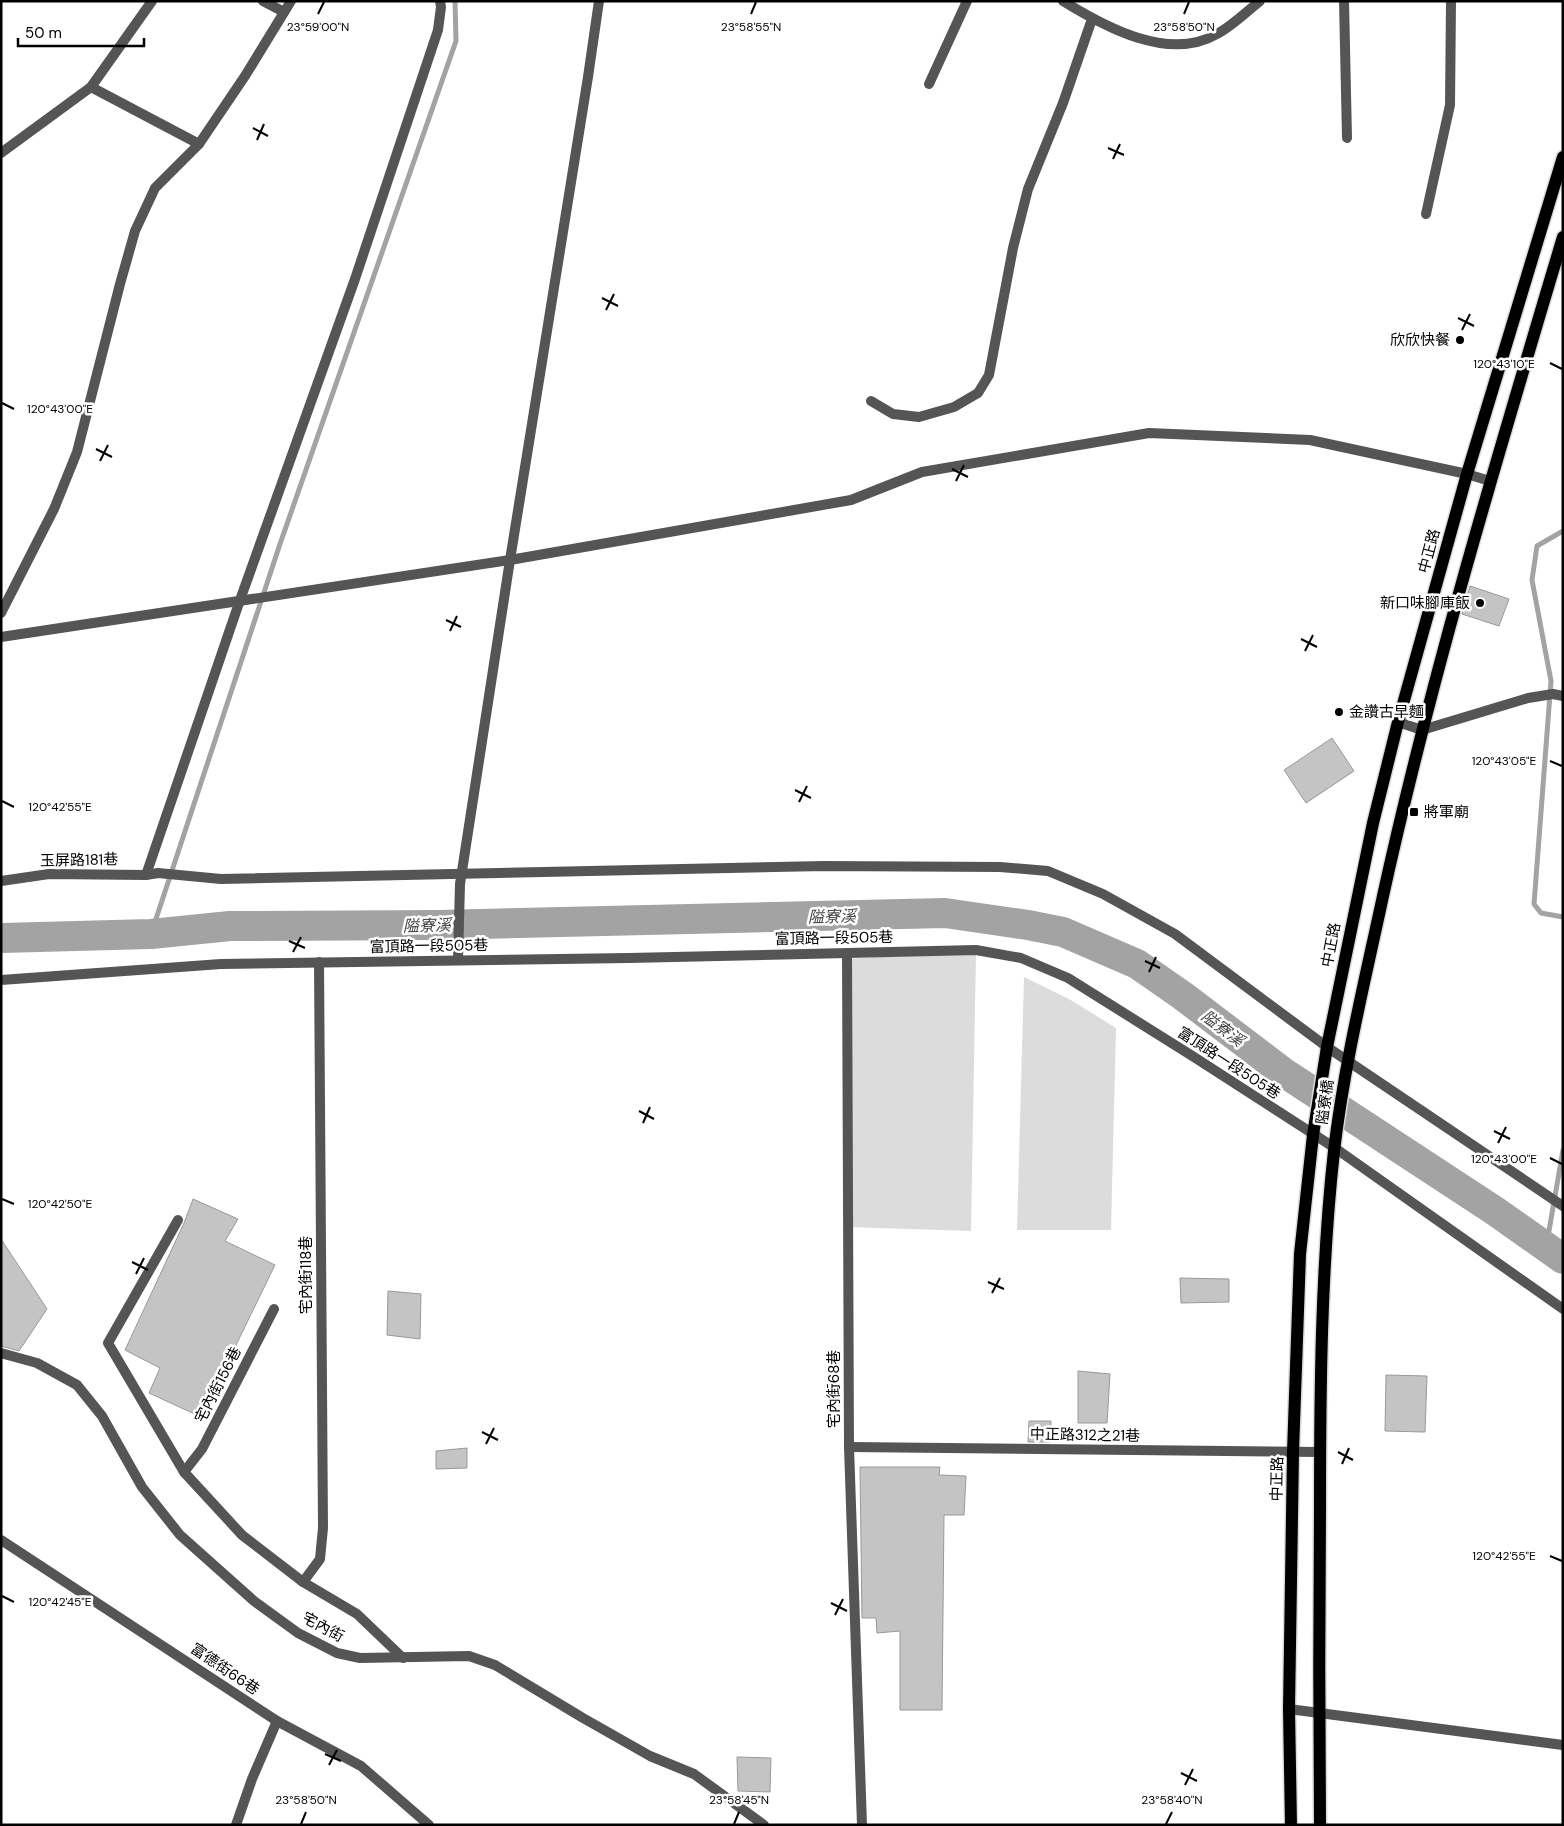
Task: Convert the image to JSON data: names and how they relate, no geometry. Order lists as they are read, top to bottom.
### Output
{
  "streets": {
    "main road": ["中正路", "隘寮橋"],
    "street": [
      "玉屏路181巷",
      "富頂路一段505巷",
      "宅內街118巷",
      "宅內街156巷",
      "宅內街68巷",
      "中正路312之21巷",
      "宅內街",
      "富德街66巷"
    ]
  },
  "crossings": [
    ["中正路", "富頂路一段505巷"],
    ["中正路", "隘寮橋"],
    ["中正路", "中正路312之21巷"],
    ["富頂路一段505巷", "隘寮橋"],
    ["富頂路一段505巷", "宅內街118巷"],
    ["富頂路一段505巷", "宅內街68巷"],
    ["宅內街68巷", "中正路312之21巷"]
  ],
  "water": ["隘寮溪"],
  "places": {
    "other": ["欣欣快餐", "新口味腳庫飯", "金讚古早麵"],
    "transit": ["將軍廟"]
  },
  "scale_bar": "50 m",
  "coordinates": [
    "23°59'00\"N",
    "23°58'55\"N",
    "23°58'50\"N",
    "120°43'10\"E",
    "120°43'00\"E",
    "120°43'05\"E",
    "120°42'55\"E",
    "120°42'50\"E",
    "120°42'45\"E",
    "23°58'45\"N",
    "23°58'40\"N"
  ]
}
